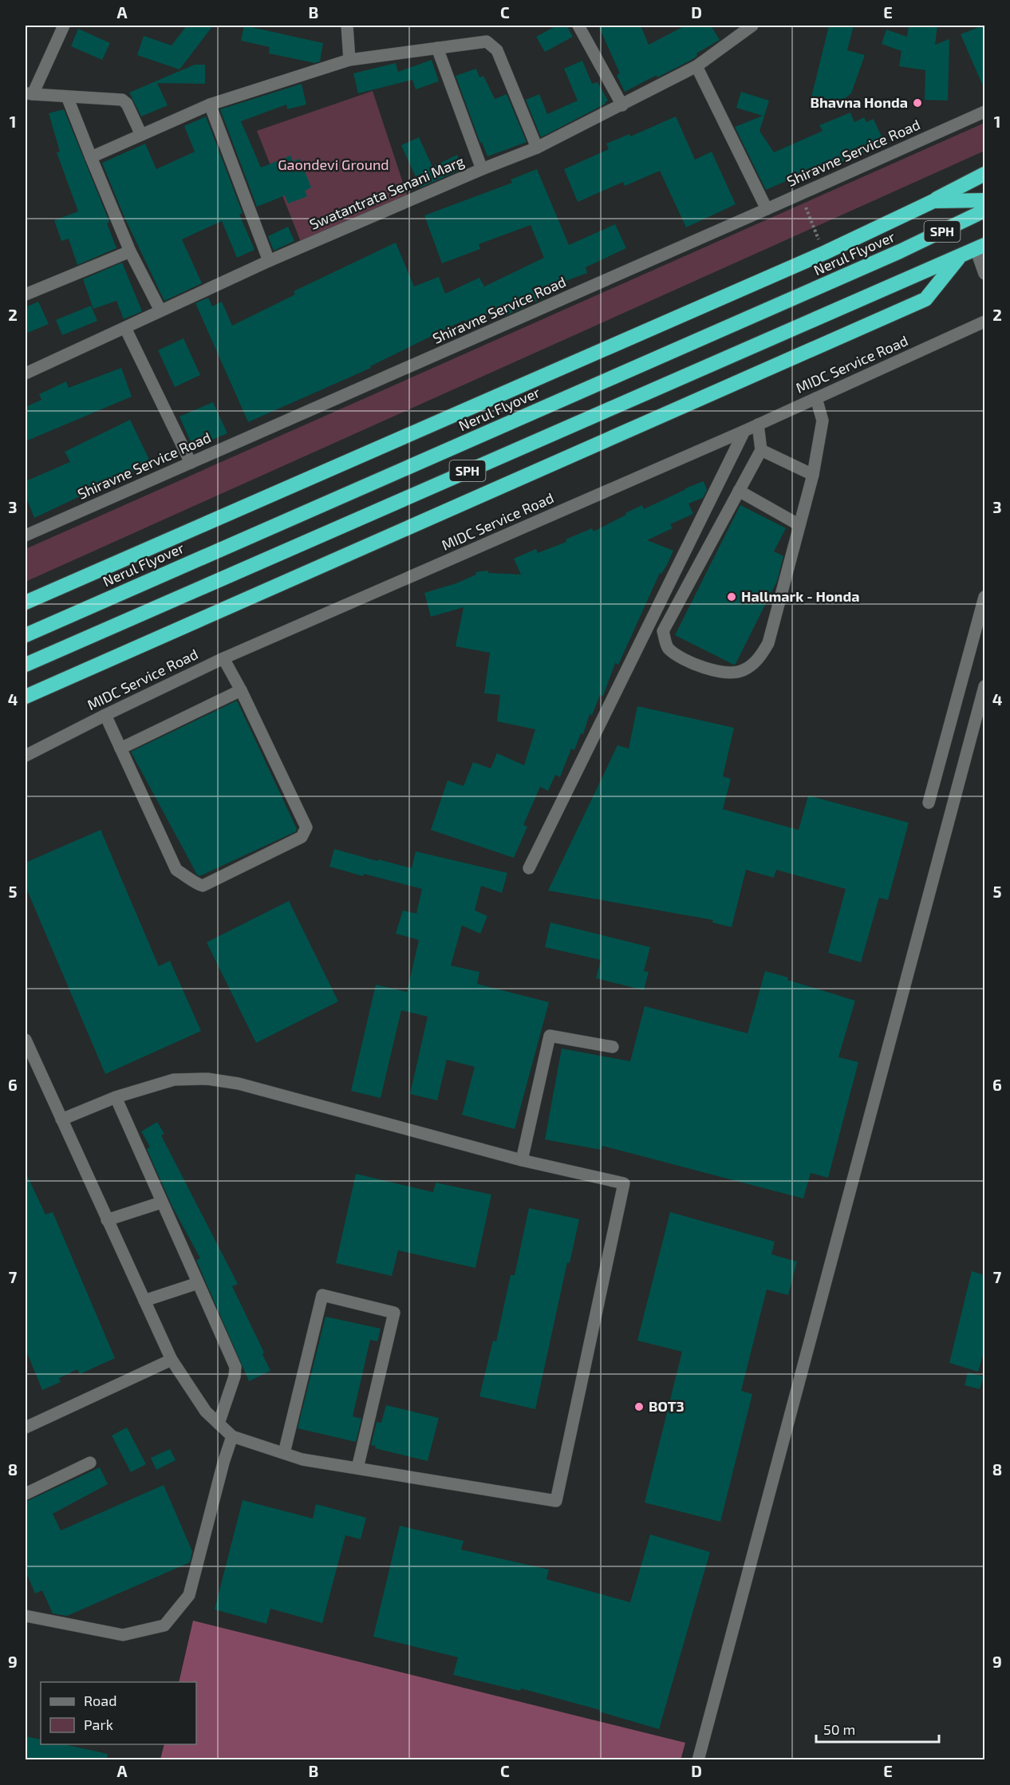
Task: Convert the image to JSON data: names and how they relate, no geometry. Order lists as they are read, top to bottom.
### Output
{
  "streets": {
    "highway": ["SPH", "Nerul Flyover"],
    "street": ["Shiravne Service Road", "Swatantrata Senani Marg", "MIDC Service Road"]
  },
  "parks": ["Gaondevi Ground"],
  "places": ["Bhavna Honda", "Hallmark - Honda", "BOT3"],
  "legend": ["Road", "Park"],
  "scale_bar": "50 m",
  "grid": {
    "columns": [
      "A",
      "B",
      "C",
      "D",
      "E"
    ],
    "rows": [
      "1",
      "2",
      "3",
      "4",
      "5",
      "6",
      "7",
      "8",
      "9"
    ]
  }
}
